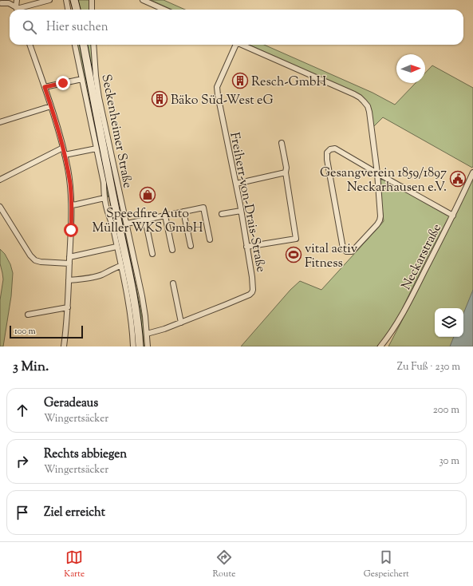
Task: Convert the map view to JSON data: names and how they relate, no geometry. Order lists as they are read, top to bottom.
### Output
{
  "streets": {
    "street": ["Seckenheimer Straße", "Freiherr-von-Drais-Straße", "Neckarstraße"]
  },
  "crossings": [
    ["Seckenheimer Straße", "Freiherr-von-Drais-Straße"]
  ],
  "places": {
    "building": ["Resch-GmbH", "Bäko Süd-West eG"],
    "public building": ["Gesangverein 1859/1897 Neckarhausen e.V."],
    "shop": ["Speedfire Auto Müller WKS GmbH"],
    "sports": ["vital activ Fitness"]
  },
  "scale_bar": "100 m",
  "north": "right",
  "page": {
    "search": "Hier suchen",
    "scale": "100 m",
    "heading": ["3 Min.", "Zu Fuß · 230 m"],
    "list": [
      ["Geradeaus", "Wingertsäcker", "200 m"],
      ["Rechts abbiegen", "Wingertsäcker", "30 m"],
      "Ziel erreicht"
    ],
    "nav": ["Karte", "Route", "Gespeichert"]
  }
}
